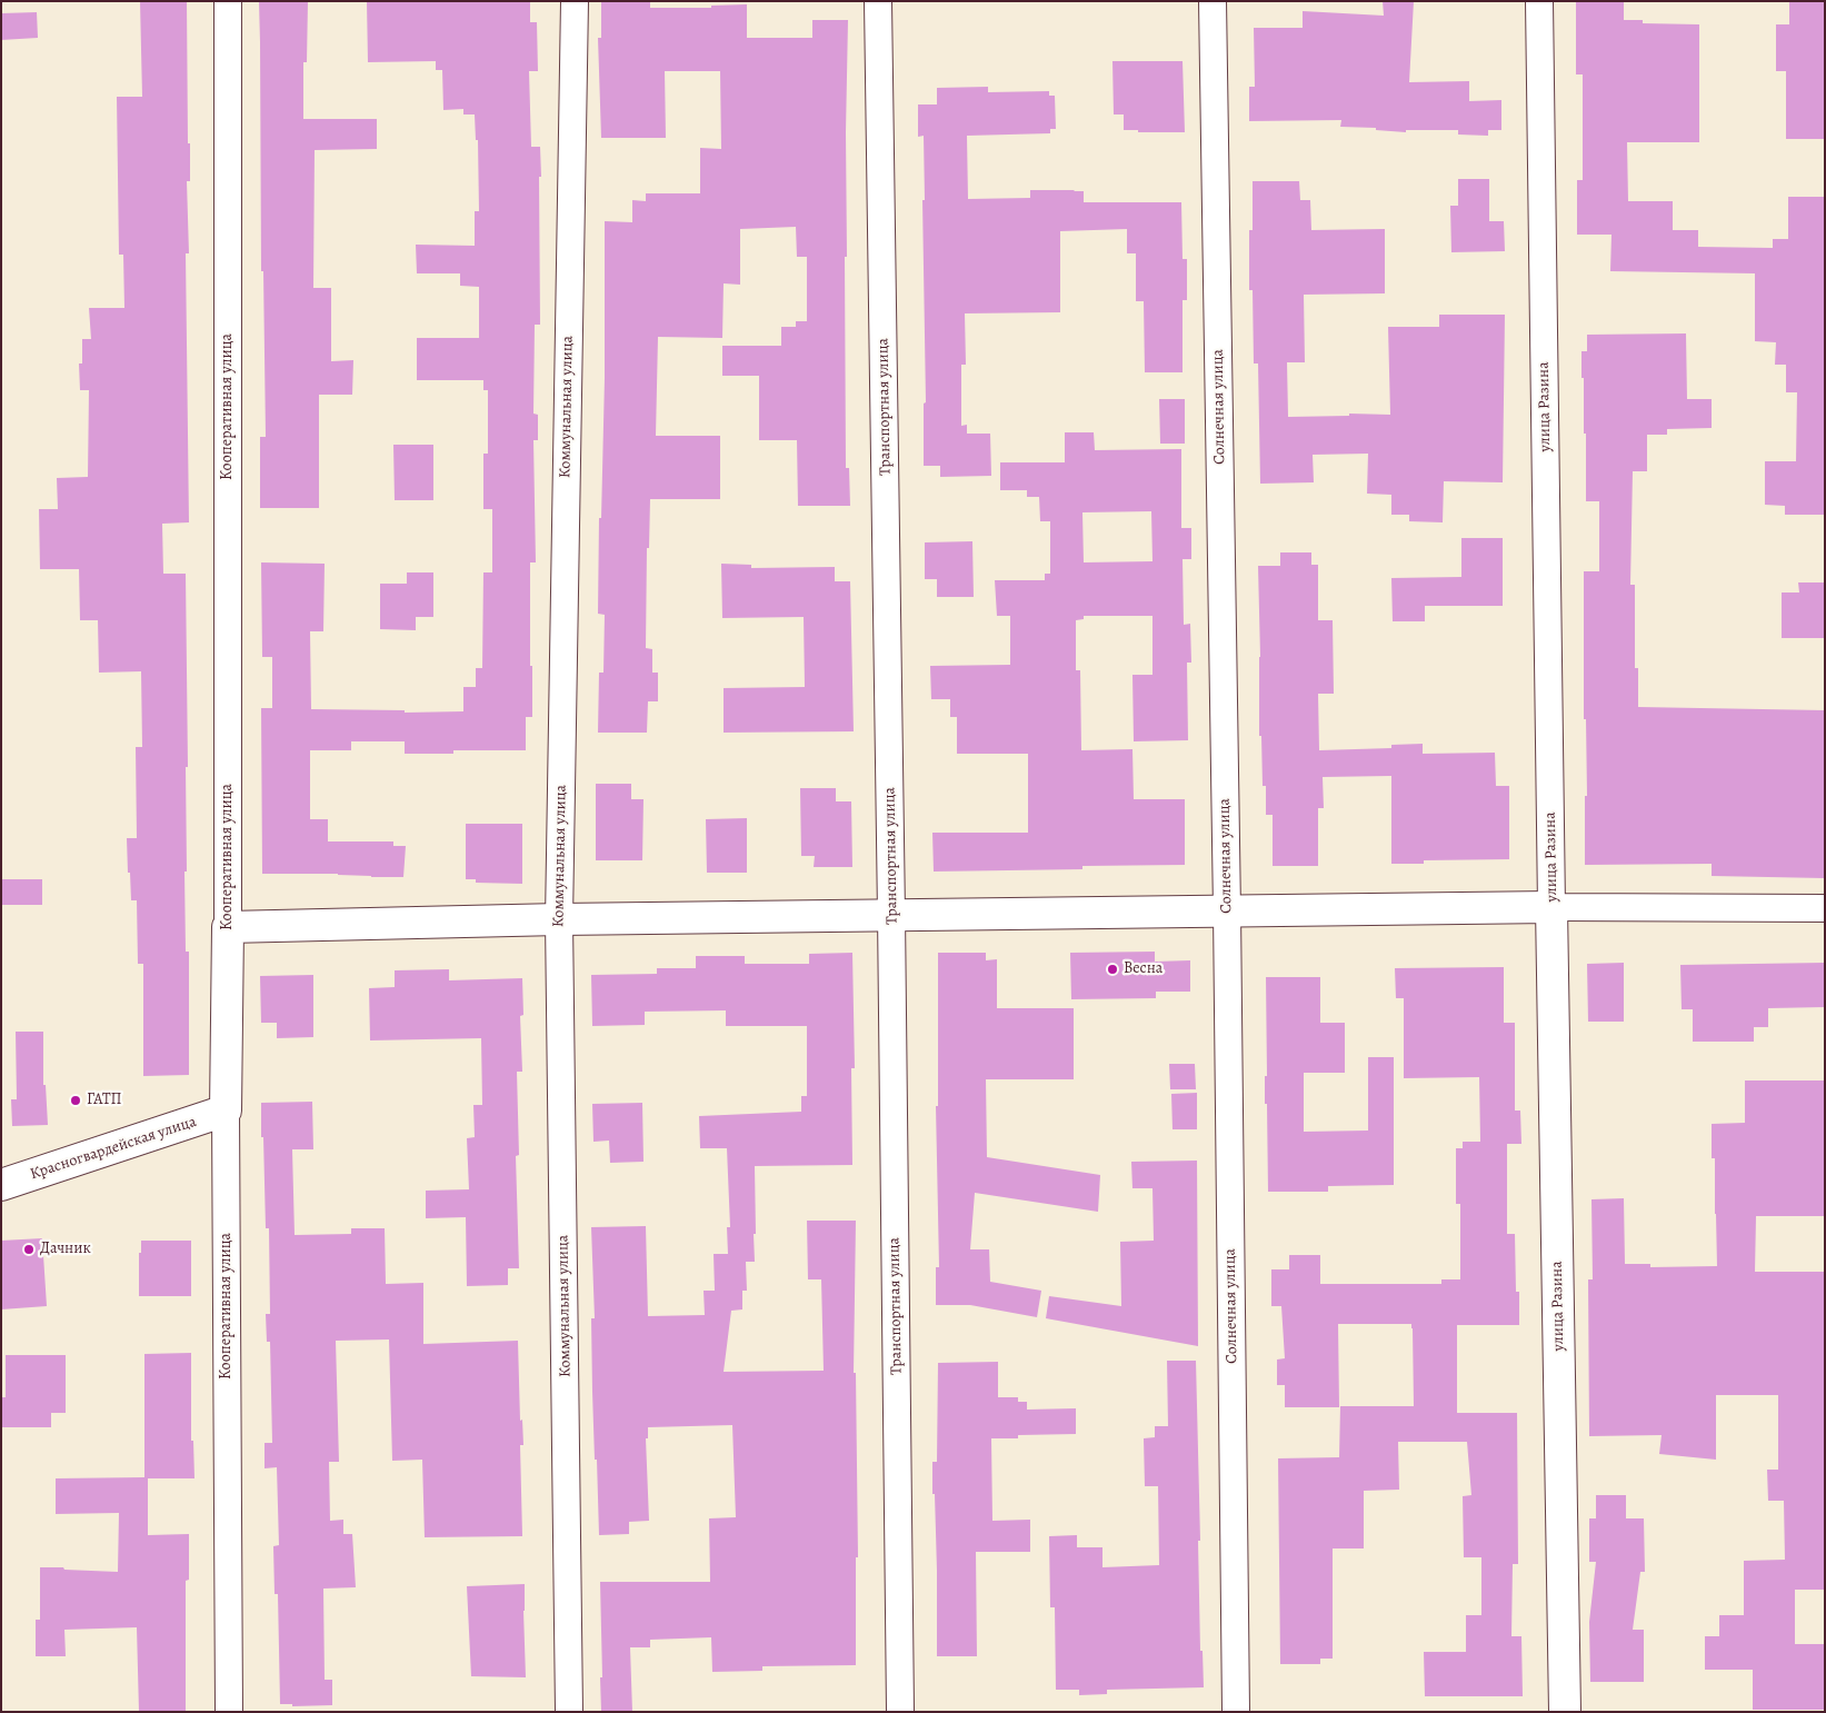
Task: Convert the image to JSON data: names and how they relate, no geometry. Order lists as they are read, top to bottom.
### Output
{
  "streets": {
    "street": [
      "Кооперативная улица",
      "Коммунальная улица",
      "Транспортная улица",
      "Солнечная улица",
      "улица Разина",
      "Красногвардейская улица"
    ]
  },
  "crossings": [
    ["Кооперативная улица", "Красногвардейская улица"]
  ],
  "places": ["Весна", "ГАТП", "Дачник"]
}
